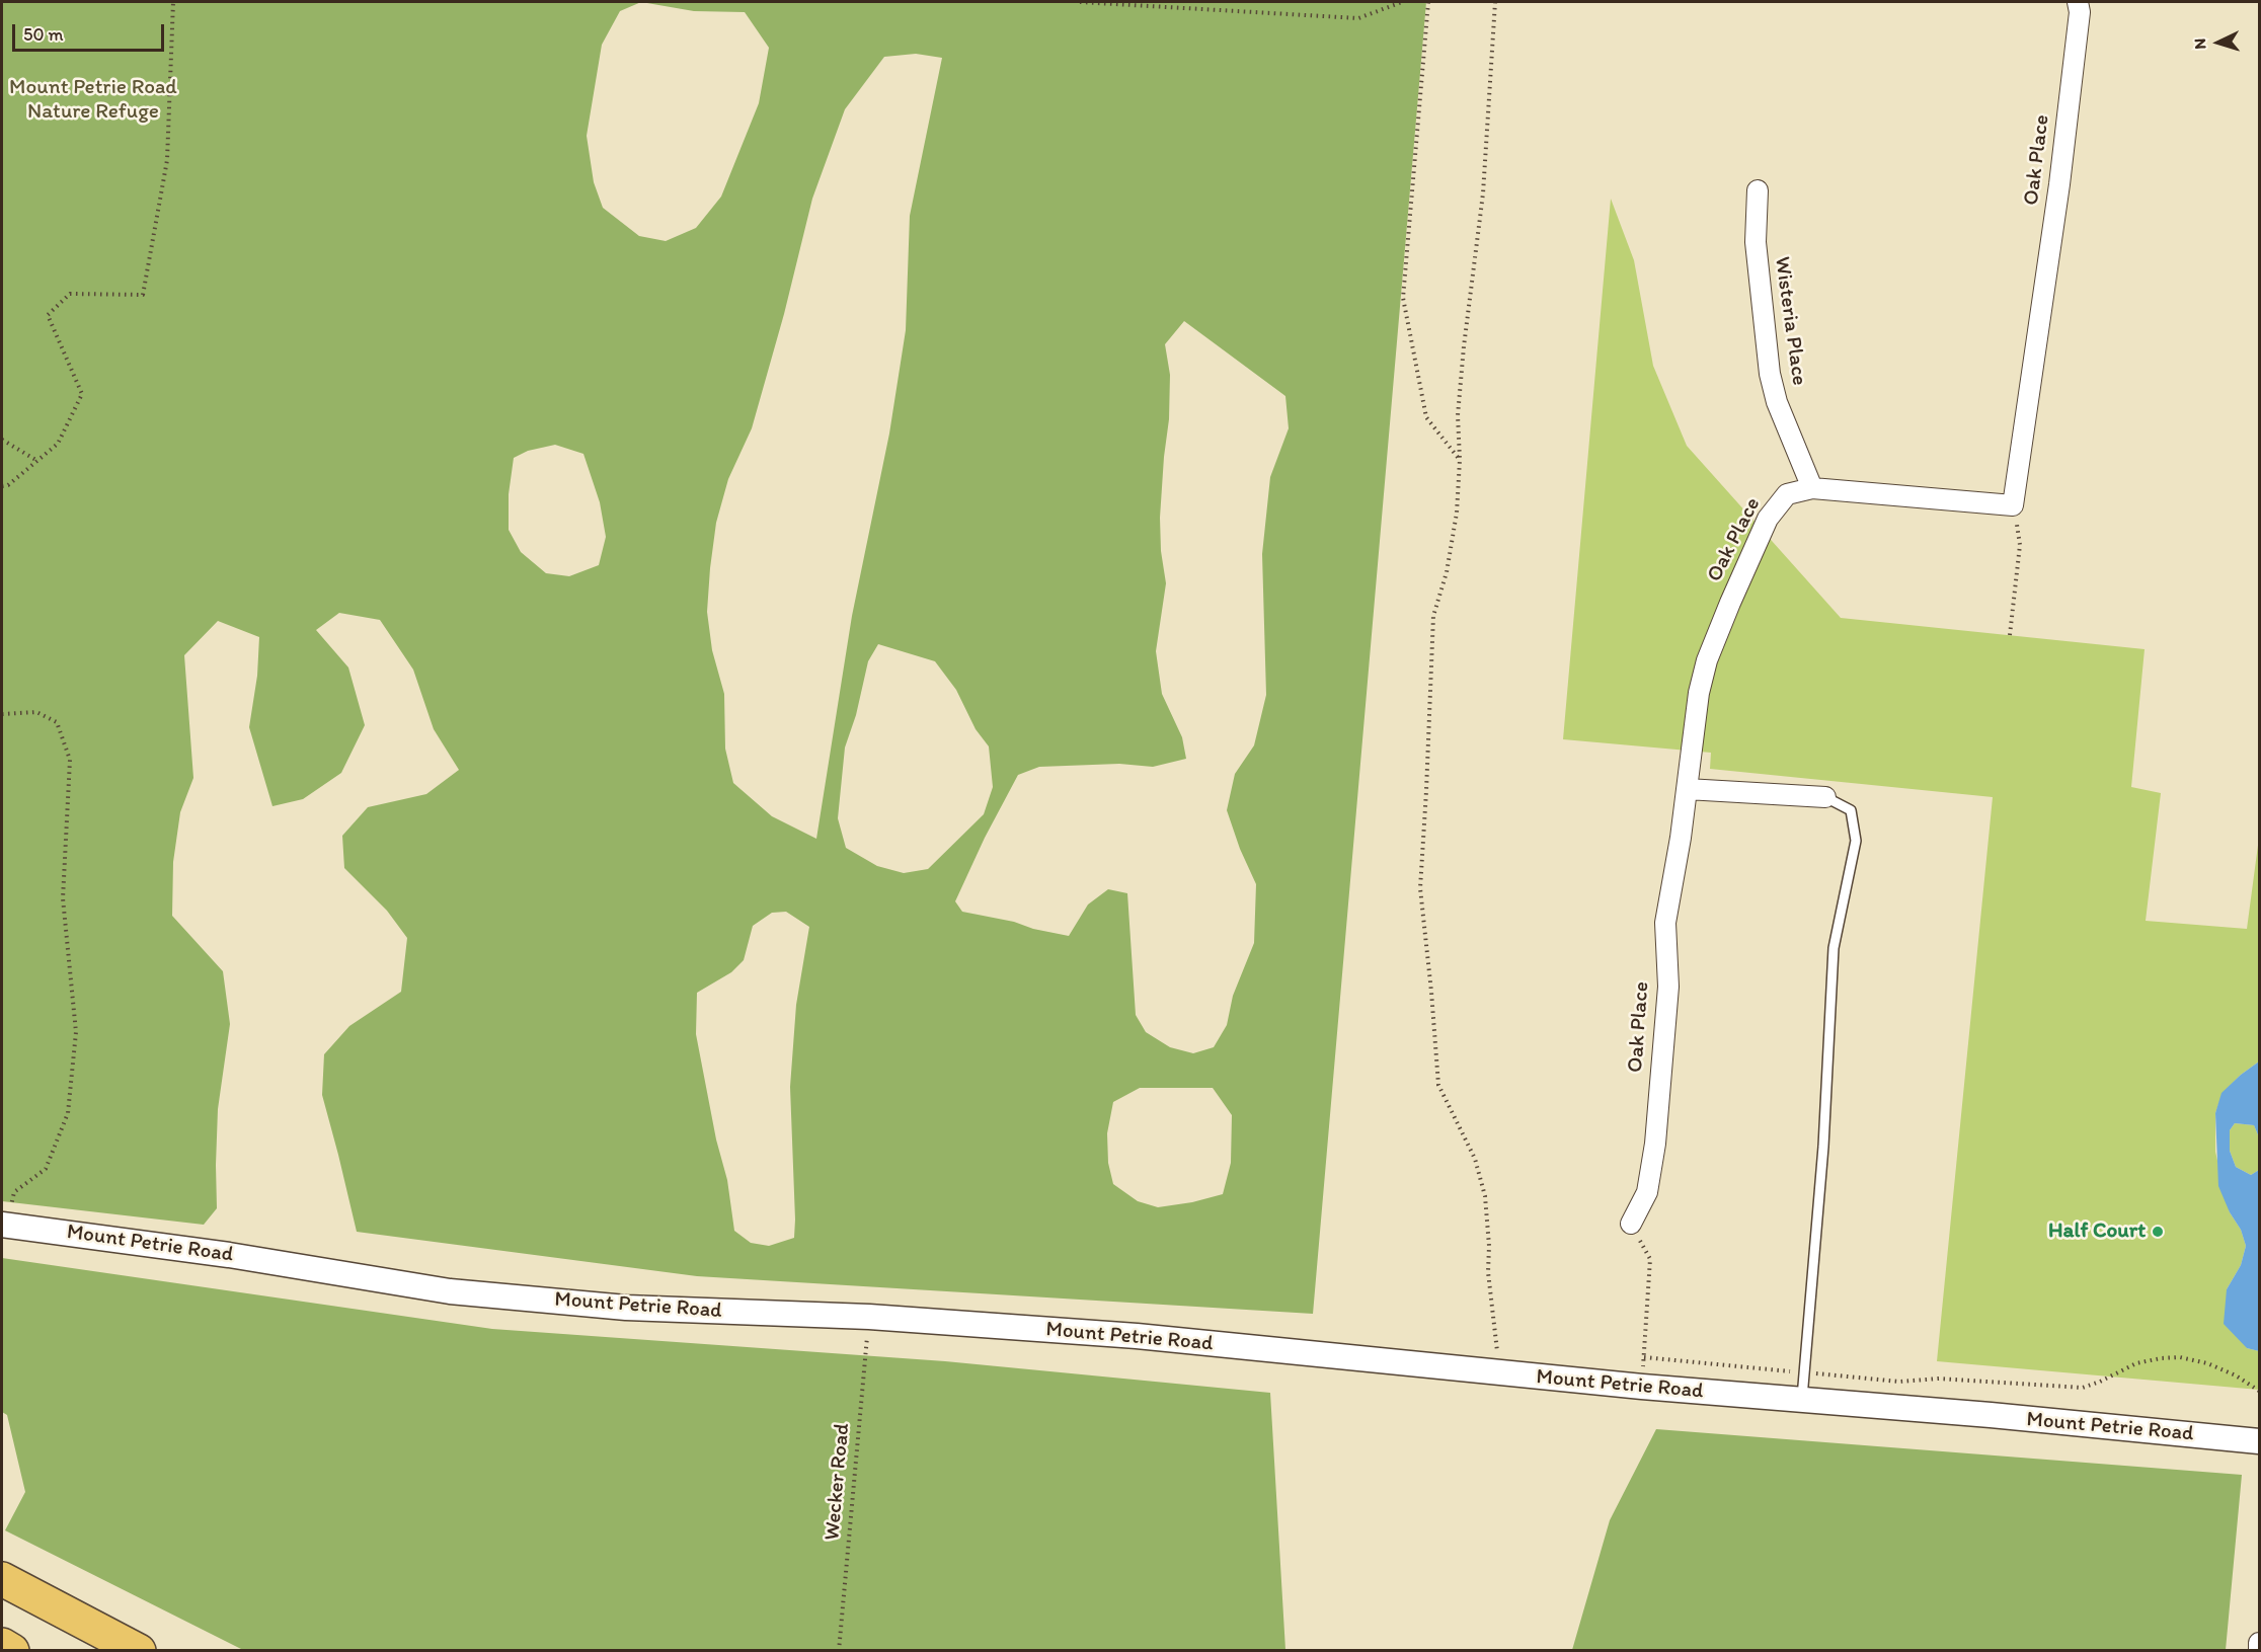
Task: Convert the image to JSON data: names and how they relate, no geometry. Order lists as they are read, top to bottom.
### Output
{
  "streets": {
    "street": ["Oak Place", "Wisteria Place", "Mount Petrie Road"],
    "path": ["Wecker Road"]
  },
  "crossings": [
    ["Oak Place", "Wisteria Place"],
    ["Mount Petrie Road", "Wecker Road"]
  ],
  "parks": ["Mount Petrie Road Nature Refuge"],
  "places": ["Half Court"],
  "scale_bar": "50 m",
  "north": "left"
}
